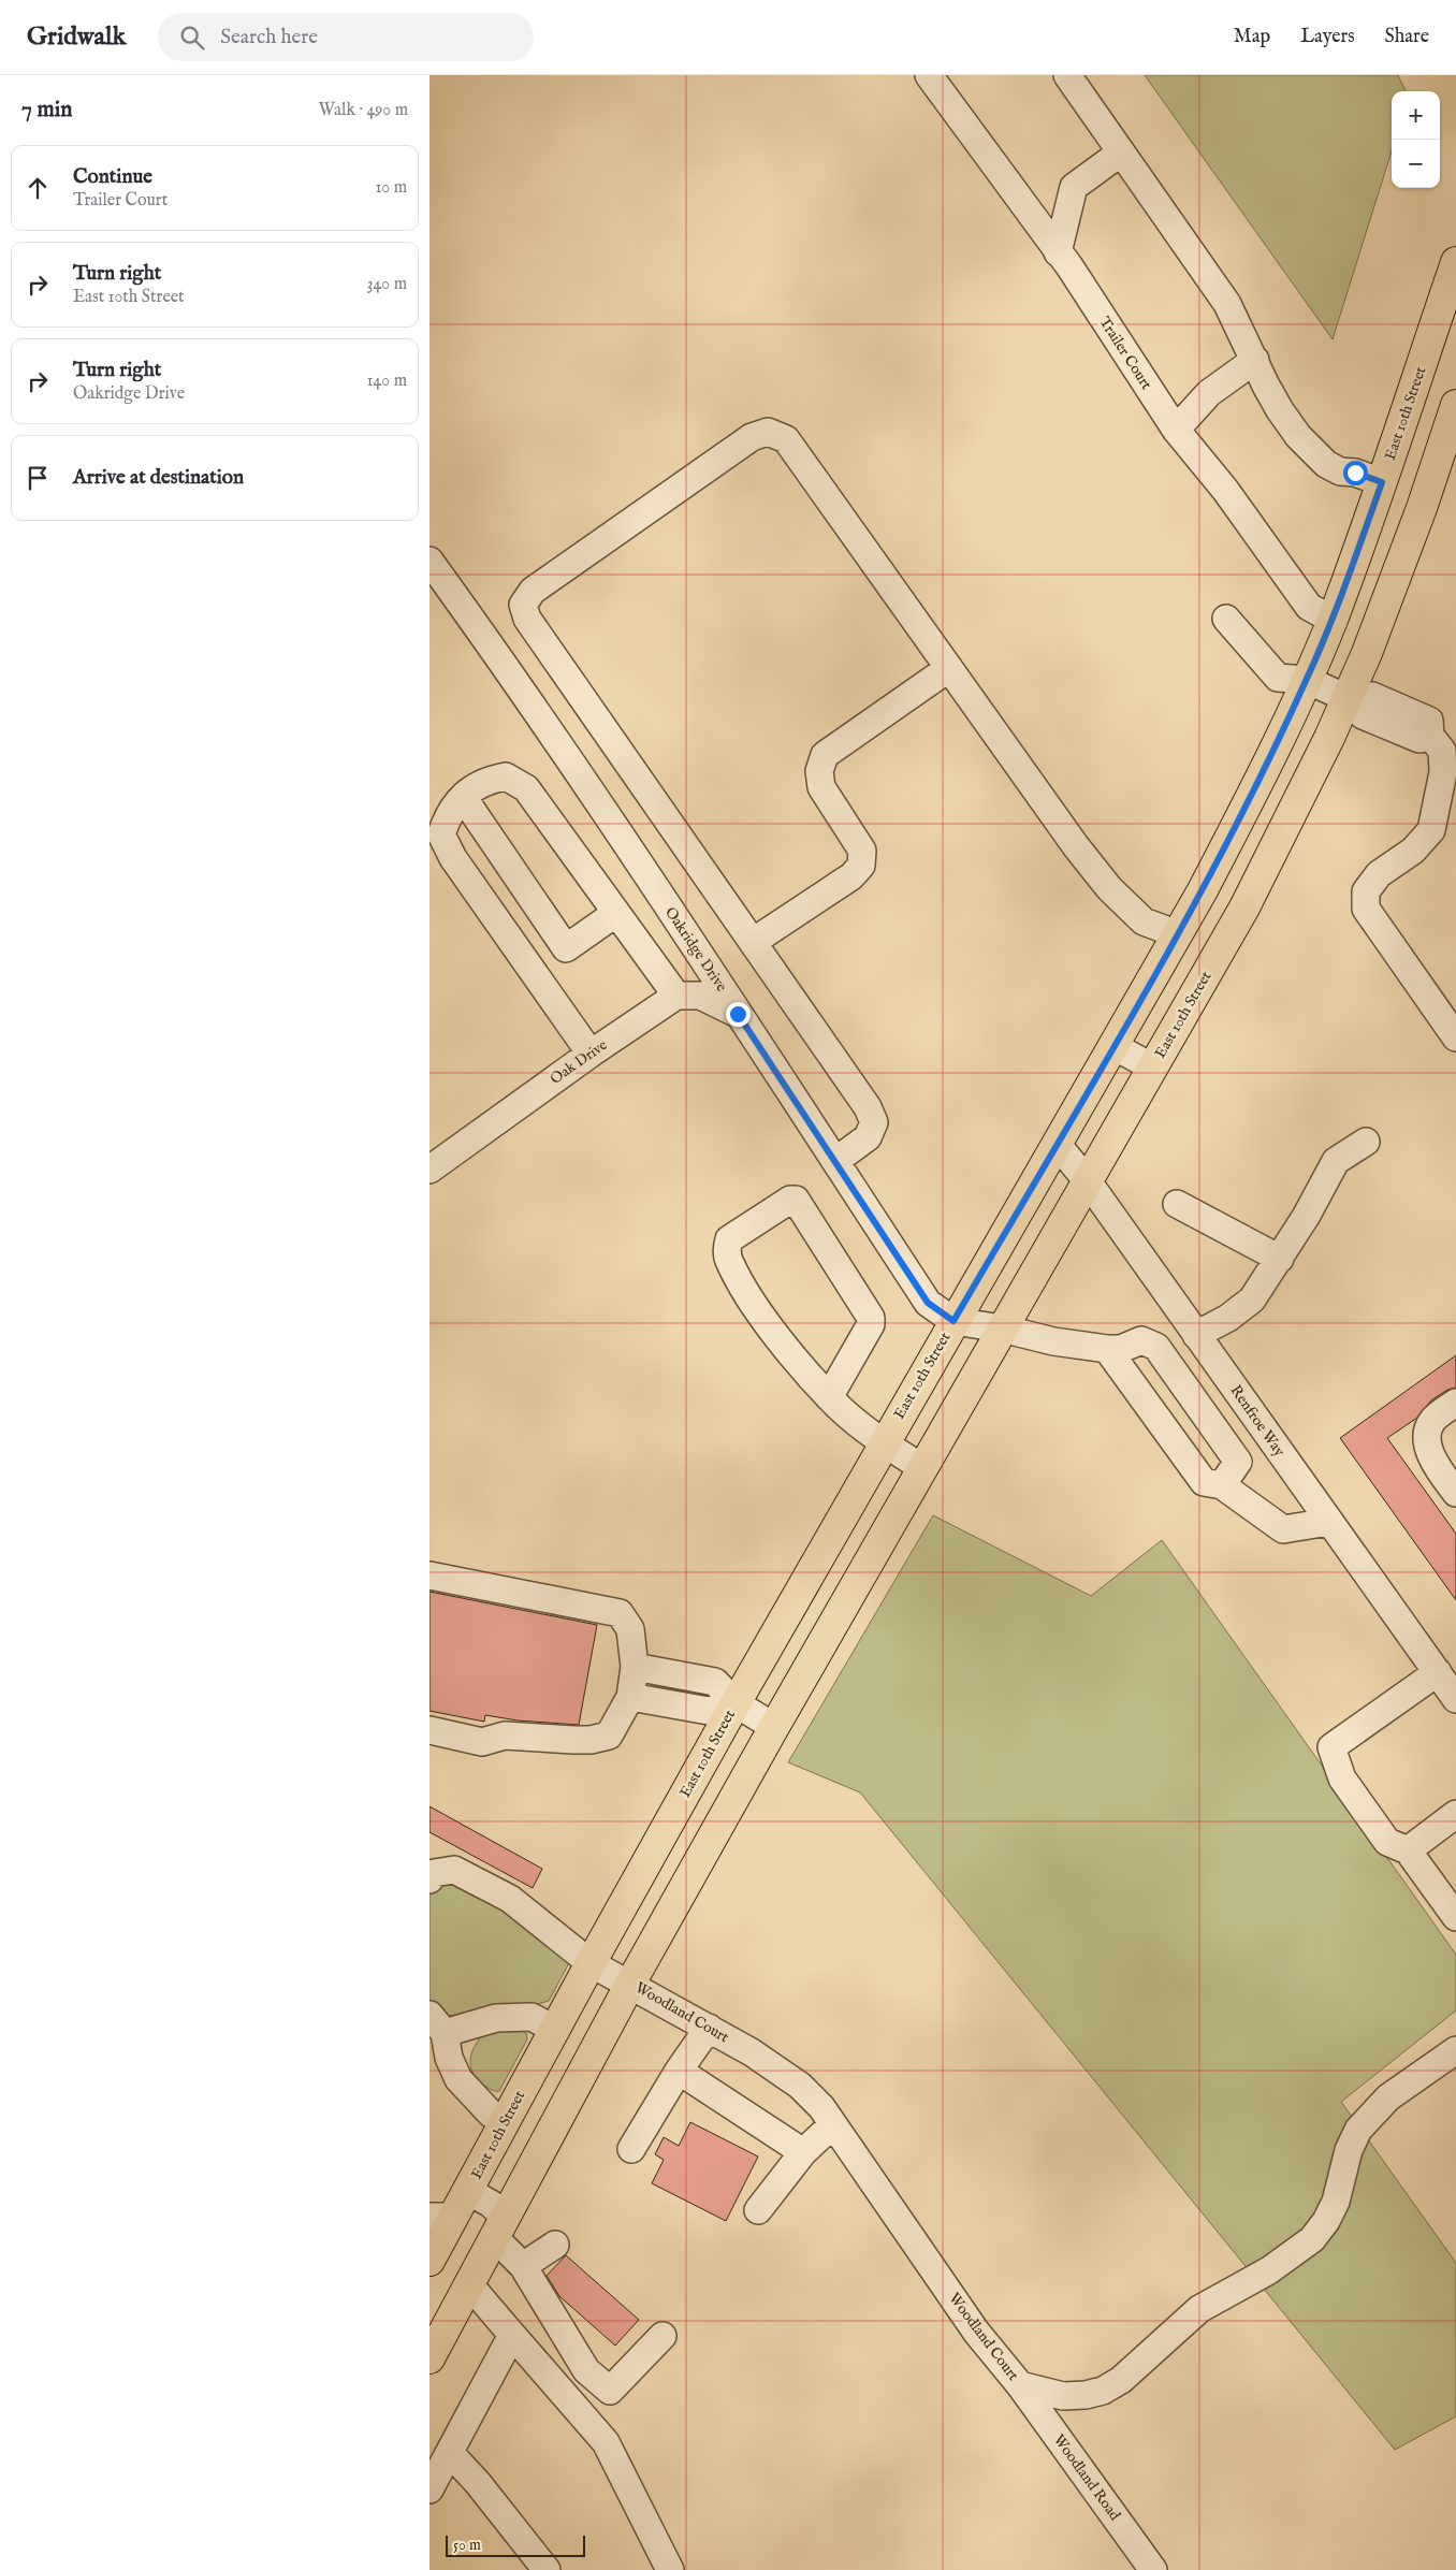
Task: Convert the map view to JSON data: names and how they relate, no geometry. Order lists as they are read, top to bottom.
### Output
{
  "streets": {
    "main road": ["East 10th Street"],
    "street": [
      "Trailer Court",
      "Oakridge Drive",
      "Oak Drive",
      "Renfroe Way",
      "Woodland Court",
      "Woodland Road"
    ]
  },
  "crossings": [
    ["Trailer Court", "East 10th Street"],
    ["East 10th Street", "Oakridge Drive"],
    ["East 10th Street", "Renfroe Way"],
    ["East 10th Street", "Woodland Court"],
    ["Woodland Court", "Woodland Road"]
  ],
  "scale_bar": "50 m",
  "page": {
    "header": "Gridwalk",
    "search": "Search here",
    "nav": ["Map", "Layers", "Share"],
    "heading": ["7 min", "Walk · 490 m"],
    "map_buttons": ["+", "−"],
    "list": [
      ["Continue", "Trailer Court", "10 m"],
      ["Turn right", "East 10th Street", "340 m"],
      ["Turn right", "Oakridge Drive", "140 m"],
      "Arrive at destination"
    ],
    "scale": "50 m"
  }
}
